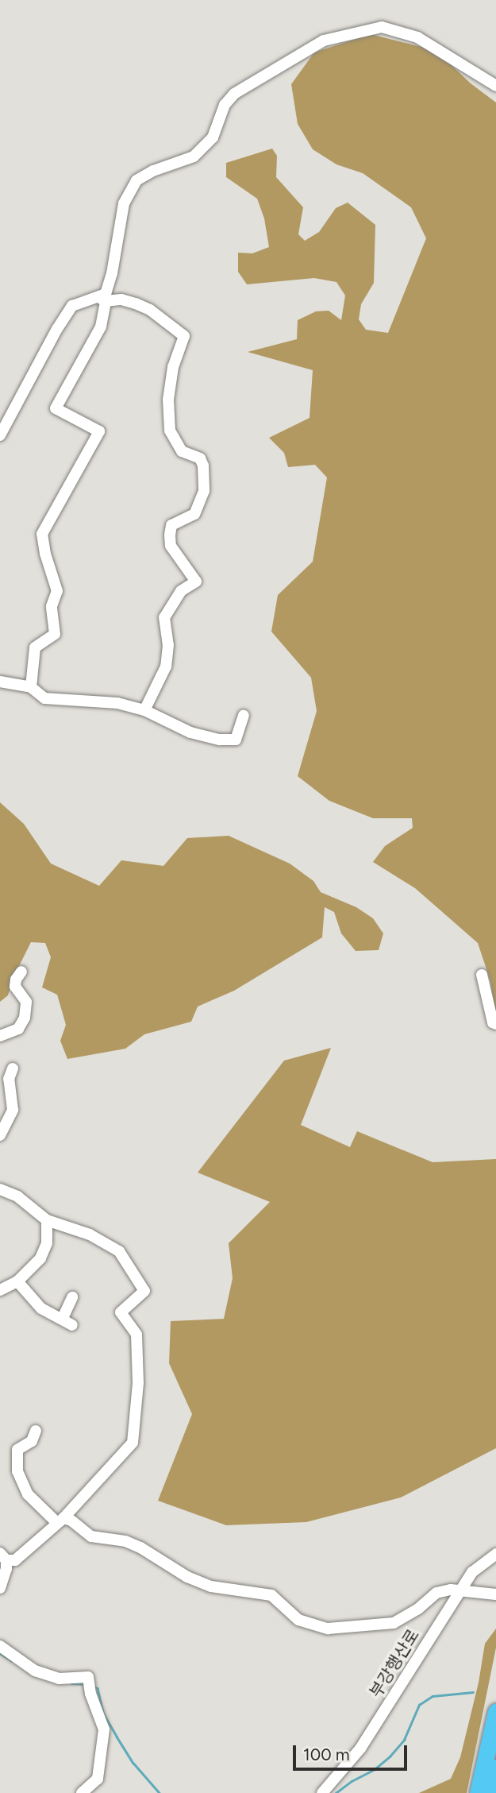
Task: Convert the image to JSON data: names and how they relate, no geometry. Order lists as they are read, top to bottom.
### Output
{
  "streets": {
    "street": ["부강행산로"]
  },
  "scale_bar": "100 m"
}
